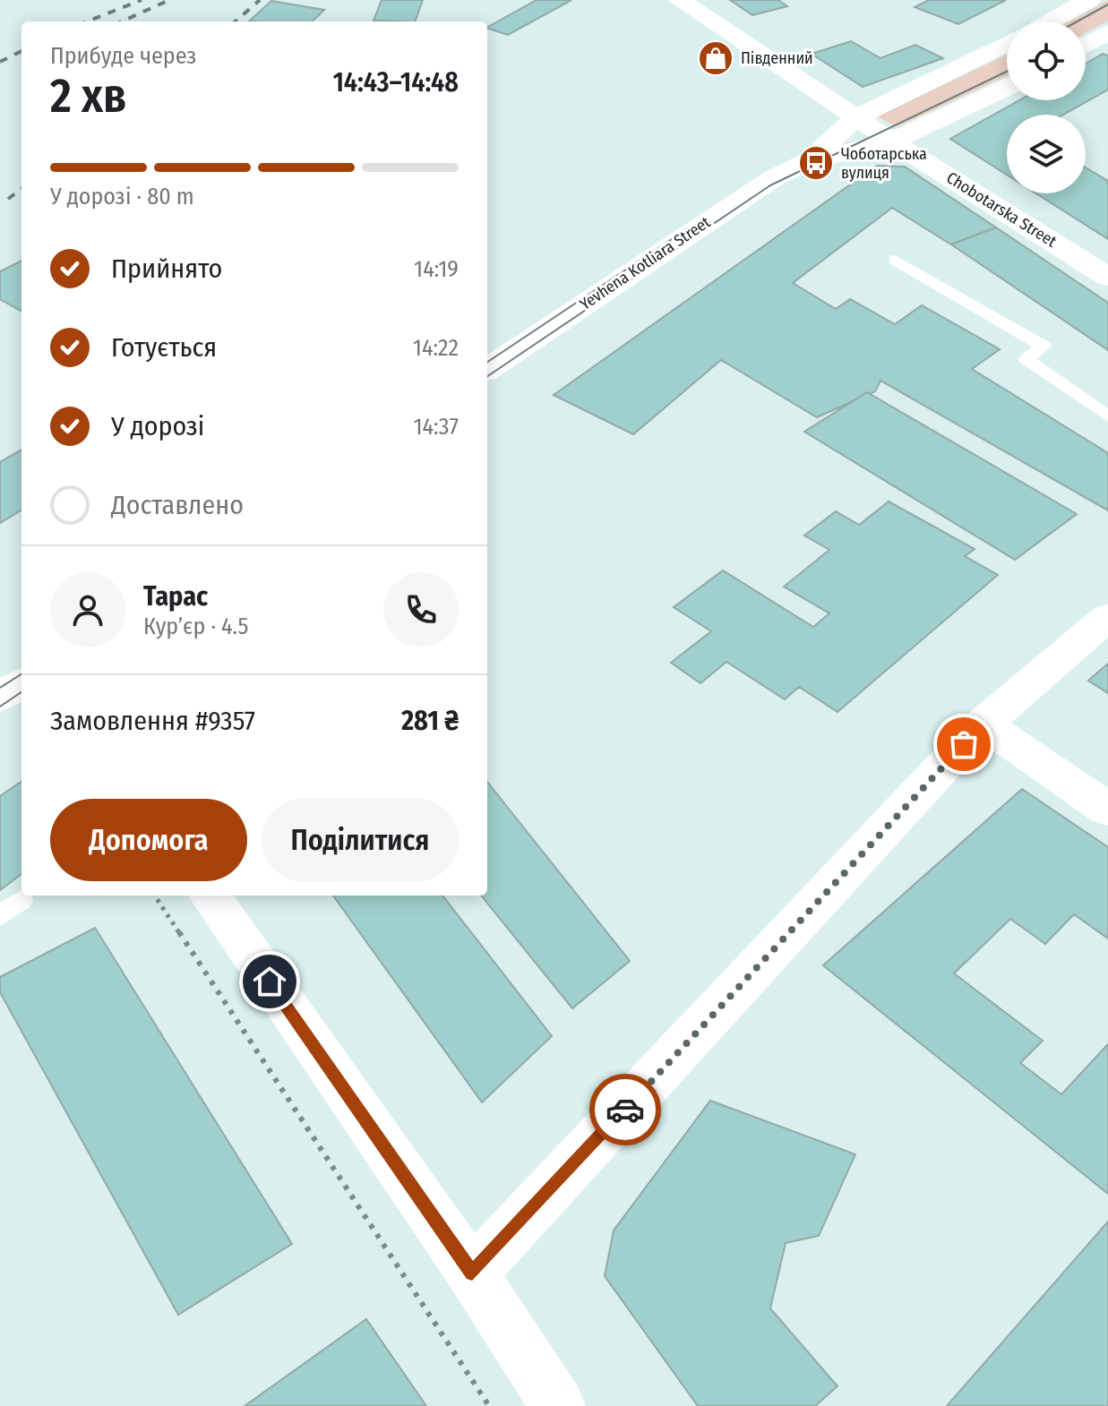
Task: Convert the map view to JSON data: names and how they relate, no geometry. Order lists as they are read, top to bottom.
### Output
{
  "streets": {
    "street": ["Chobotarska Street", "Yevhena Kotliara Street"]
  },
  "crossings": [
    ["Chobotarska Street", "Yevhena Kotliara Street"]
  ],
  "places": {
    "shop": ["Південний"],
    "bus stop": ["Чоботарська вулиця"]
  },
  "page": {
    "heading": ["2 хв", "Прибуде через", "14:43–14:48"],
    "panel": [
      "Тарас",
      "Кур’єр · 4.5",
      "Замовлення #9357",
      "281 ₴"
    ],
    "bar": "У дорозі · 80 m",
    "list": [
      ["Прийнято", "14:19"],
      ["Готується", "14:22"],
      ["У дорозі", "14:37"],
      "Доставлено"
    ],
    "buttons": ["Допомога", "Поділитися"]
  }
}
